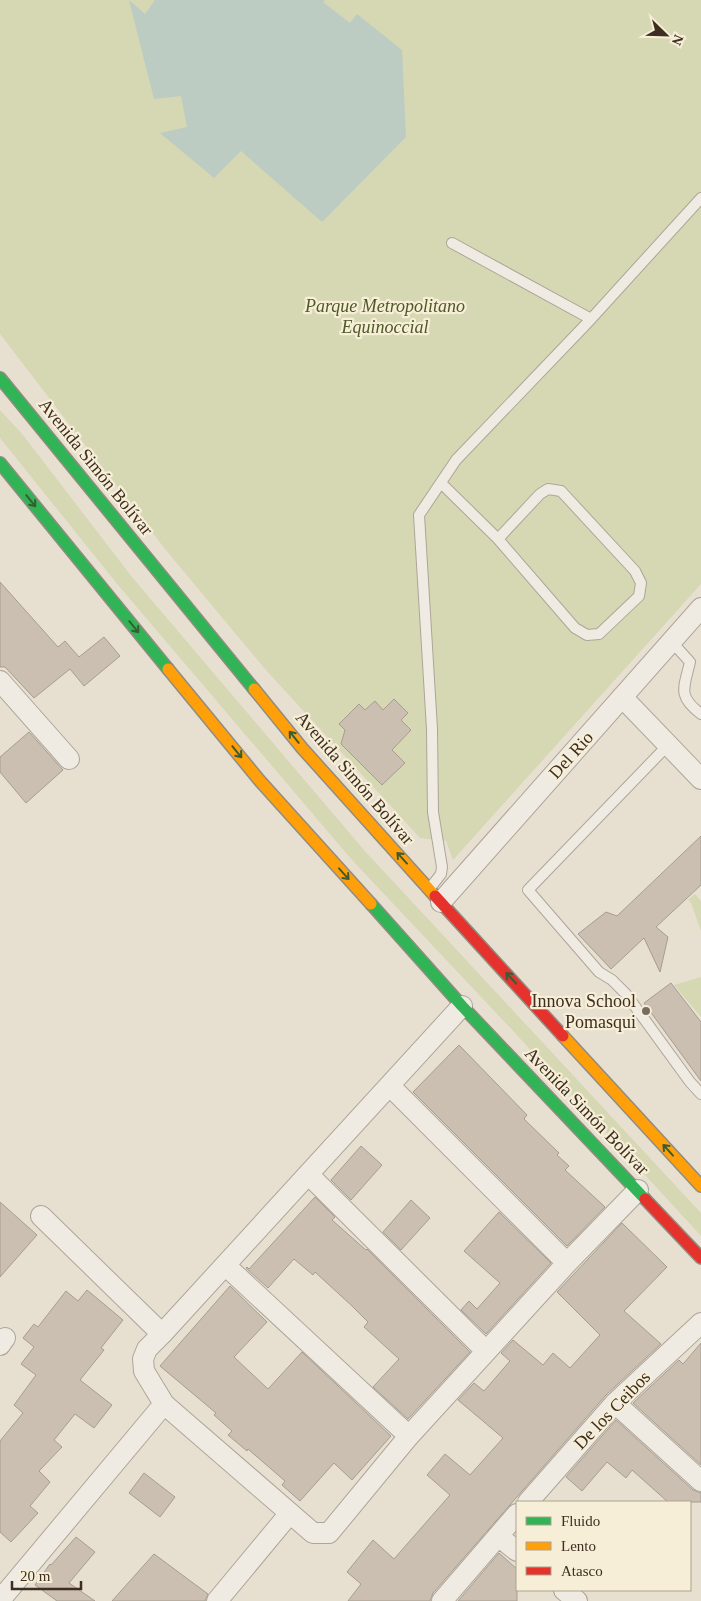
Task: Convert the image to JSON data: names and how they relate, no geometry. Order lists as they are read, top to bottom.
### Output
{
  "streets": {
    "highway": ["Avenida Simón Bolívar"],
    "street": ["Del Rio", "De los Ceibos"]
  },
  "crossings": [
    ["Avenida Simón Bolívar", "Del Rio"]
  ],
  "parks": ["Parque Metropolitano Equinoccial"],
  "places": ["Innova School Pomasqui"],
  "legend": ["Fluido", "Lento", "Atasco"],
  "scale_bar": "20 m",
  "north": "bottom right"
}
